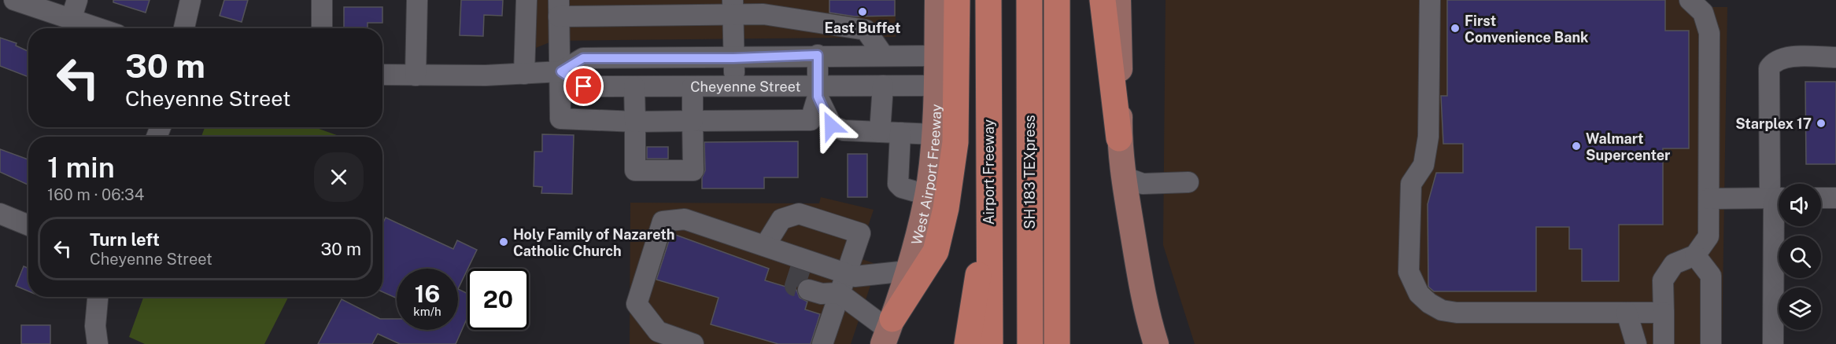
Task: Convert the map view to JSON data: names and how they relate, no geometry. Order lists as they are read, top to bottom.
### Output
{
  "streets": {
    "highway": ["Airport Freeway", "SH 183 TEXpress"],
    "main road": ["West Airport Freeway"],
    "street": ["Cheyenne Street"]
  },
  "crossings": [
    ["Cheyenne Street", "West Airport Freeway"]
  ],
  "places": [
    "East Buffet",
    "First Convenience Bank",
    "Starplex 17",
    "Walmart Supercenter",
    "Holy Family of Nazareth Catholic Church"
  ],
  "page": {
    "turn": ["30 m", "Cheyenne Street"],
    "heading": ["1 min", "160 m · 06:34"],
    "list": [
      {
        "name": "Turn left",
        "note": "Cheyenne Street",
        "value": "30 m"
      }
    ],
    "speed": "16 km/h",
    "limit": "20"
  }
}
